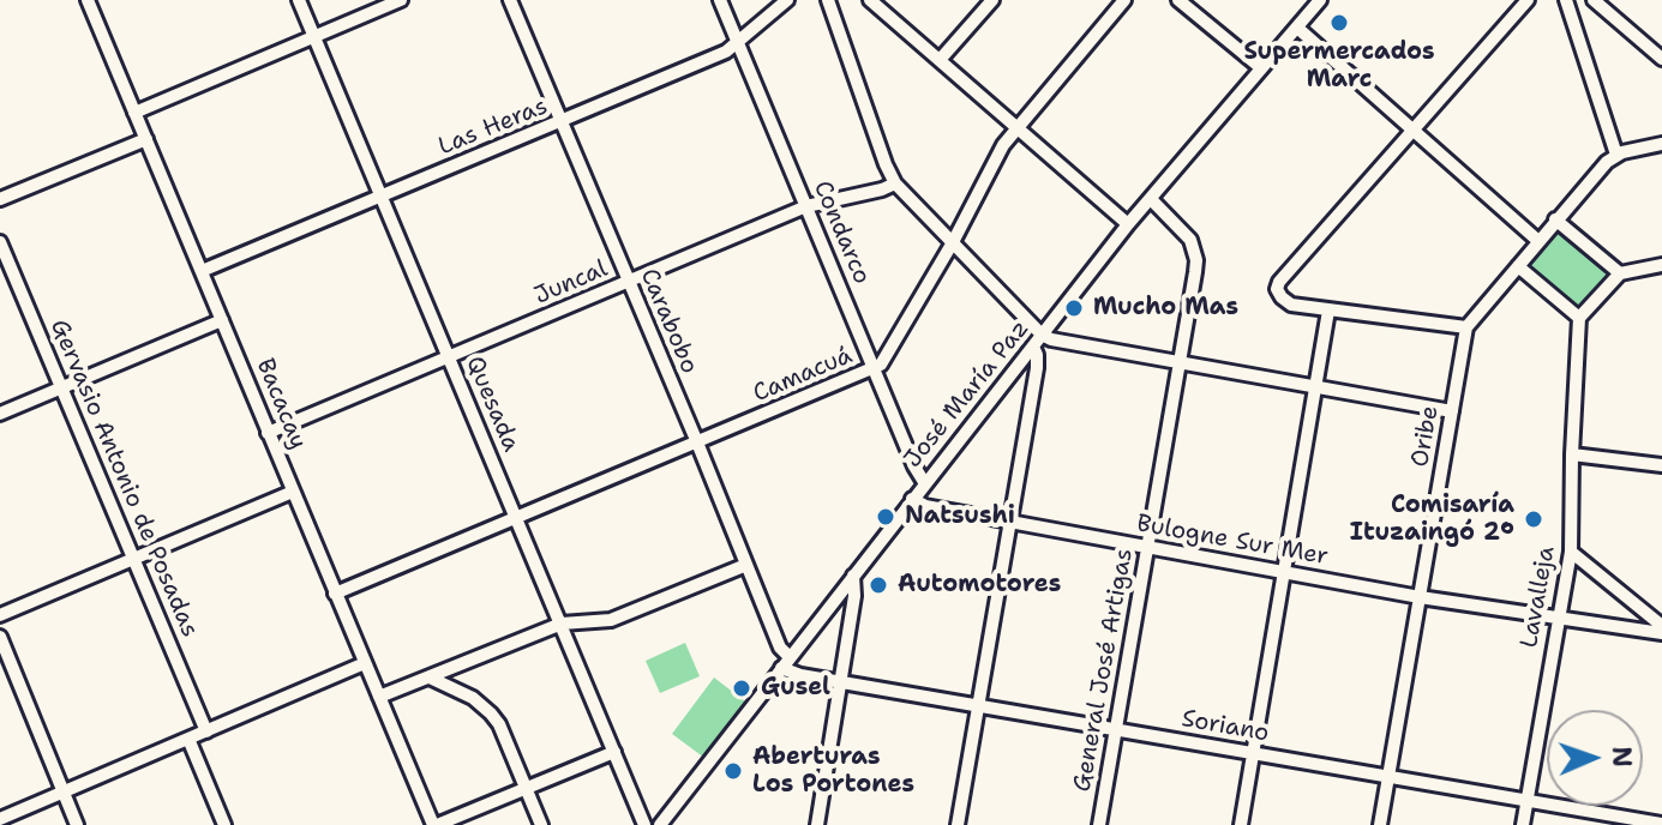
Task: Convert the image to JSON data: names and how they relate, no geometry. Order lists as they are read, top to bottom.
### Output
{
  "streets": {
    "street": [
      "Las Heras",
      "Condarco",
      "Juncal",
      "Carabobo",
      "Camacuá",
      "José María Paz",
      "Bacacay",
      "Quesada",
      "Oribe",
      "Gervasio Antonio de Posadas",
      "Bulogne Sur Mer",
      "Lavalleja",
      "General José Artigas",
      "Soriano"
    ]
  },
  "crossings": [
    ["Las Heras", "Condarco"],
    ["Las Heras", "Carabobo"],
    ["Las Heras", "Bacacay"],
    ["Las Heras", "Quesada"],
    ["Condarco", "Juncal"],
    ["Condarco", "Camacuá"],
    ["Condarco", "José María Paz"],
    ["Juncal", "Carabobo"],
    ["Juncal", "Bacacay"],
    ["Juncal", "Quesada"],
    ["Carabobo", "Camacuá"],
    ["Carabobo", "José María Paz"],
    ["Carabobo", "Soriano"],
    ["Camacuá", "Bacacay"],
    ["Camacuá", "Quesada"],
    ["José María Paz", "Bulogne Sur Mer"],
    ["José María Paz", "General José Artigas"],
    ["José María Paz", "Soriano"],
    ["Oribe", "Bulogne Sur Mer"],
    ["Oribe", "Soriano"],
    ["Bulogne Sur Mer", "Lavalleja"],
    ["Bulogne Sur Mer", "General José Artigas"],
    ["Lavalleja", "Soriano"],
    ["General José Artigas", "Soriano"]
  ],
  "places": [
    "Supermercados Marc",
    "Mucho Mas",
    "Natsushi",
    "Comisaría Ituzaingó 2°",
    "Automotores",
    "Gusel",
    "Aberturas Los Portones"
  ],
  "north": "right"
}
